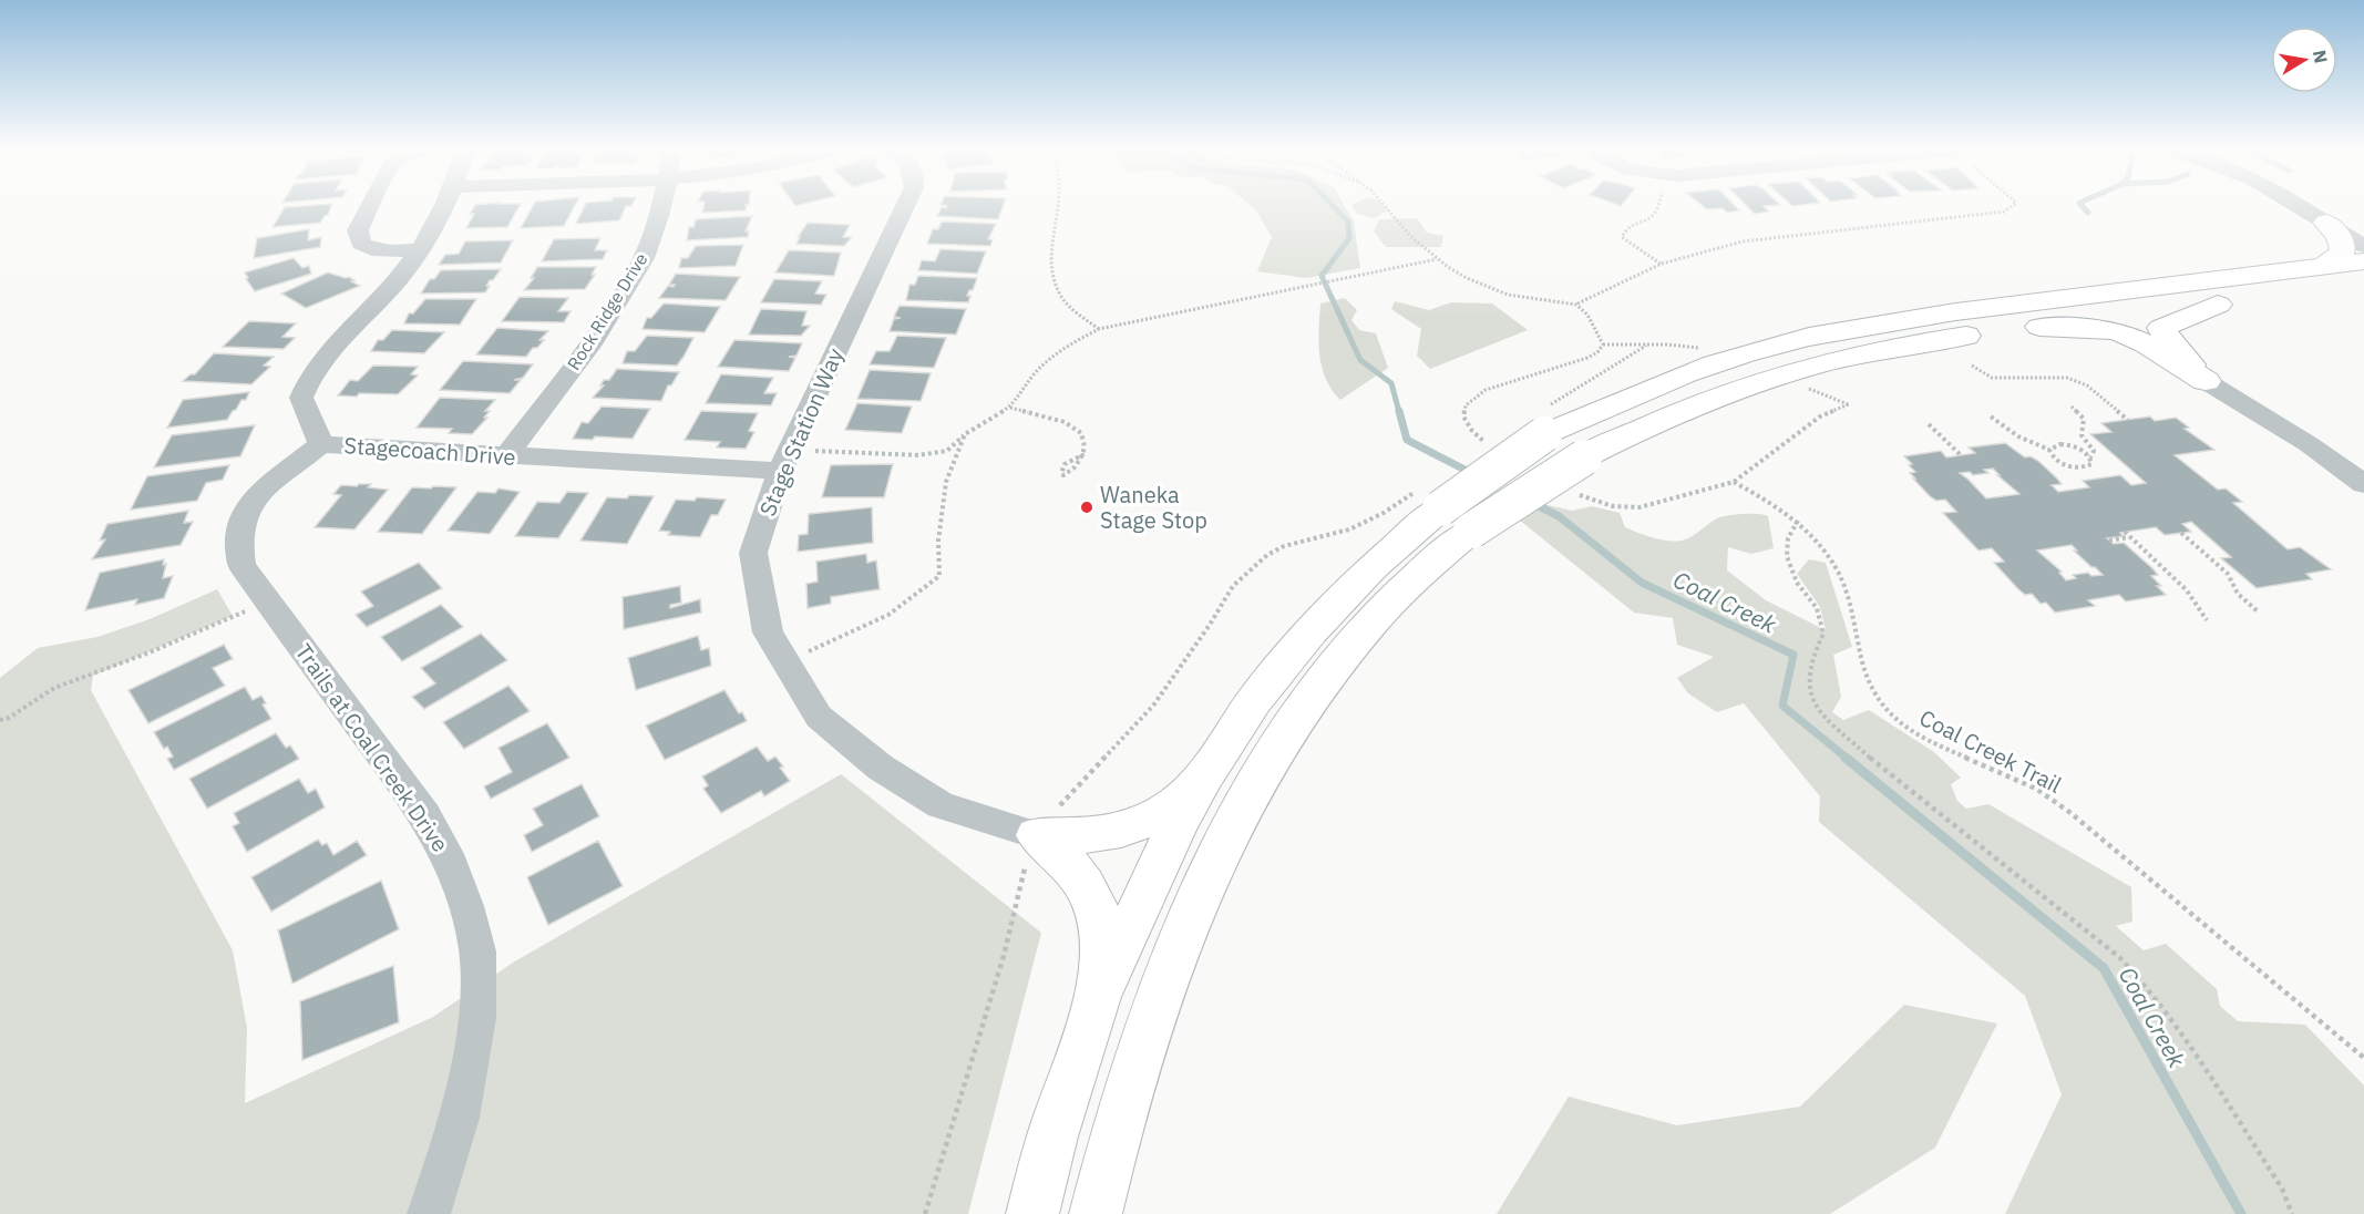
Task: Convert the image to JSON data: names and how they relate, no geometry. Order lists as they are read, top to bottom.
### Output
{
  "streets": {
    "street": [
      "Rock Ridge Drive",
      "Stage Station Way",
      "Stagecoach Drive",
      "Trails at Coal Creek Drive"
    ],
    "path": ["Coal Creek Trail"]
  },
  "crossings": [
    ["Rock Ridge Drive", "Stagecoach Drive"],
    ["Stage Station Way", "Stagecoach Drive"],
    ["Stagecoach Drive", "Trails at Coal Creek Drive"]
  ],
  "water": ["Coal Creek"],
  "places": ["Waneka Stage Stop"],
  "north": "right"
}
